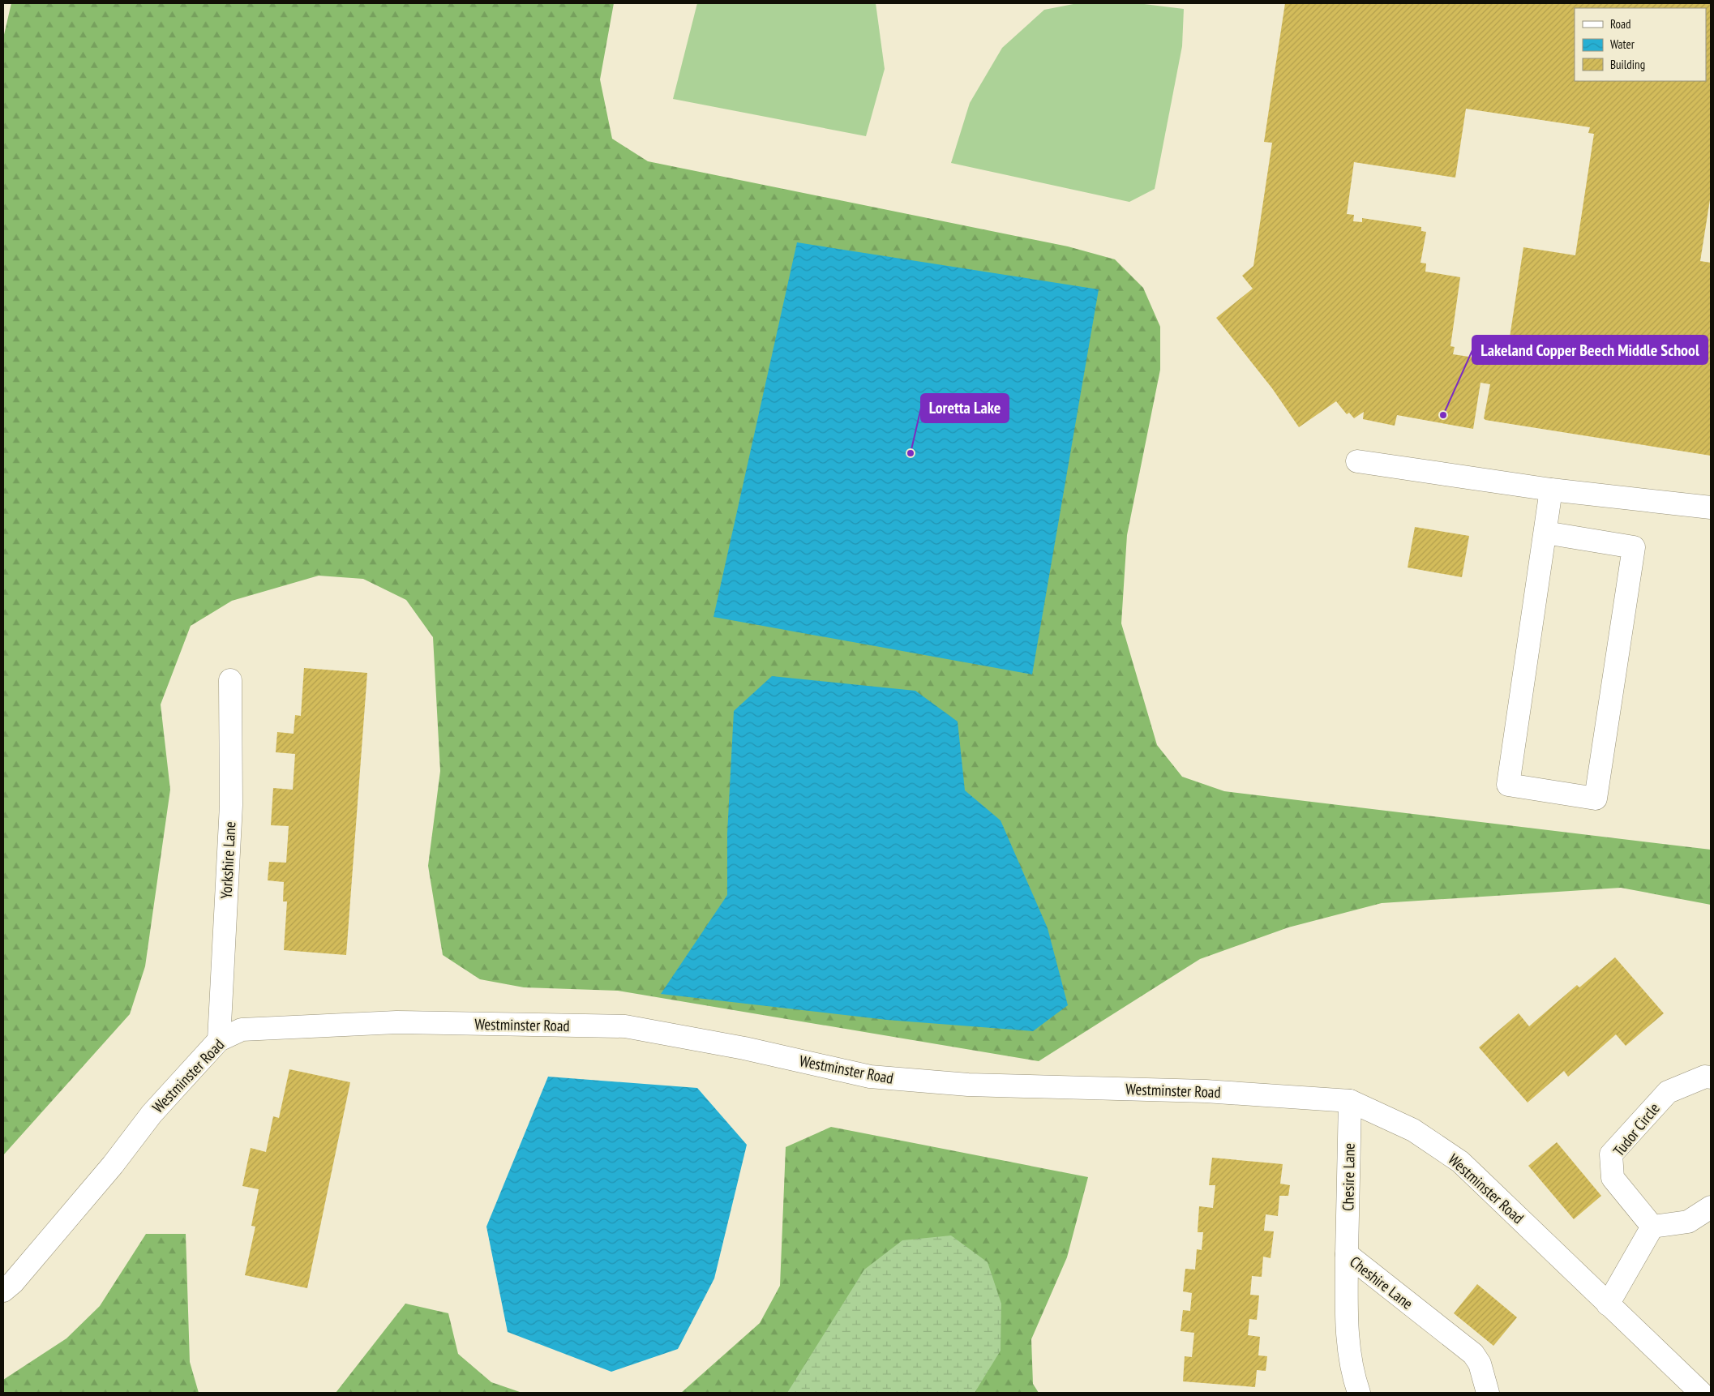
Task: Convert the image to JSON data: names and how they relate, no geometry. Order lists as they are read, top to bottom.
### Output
{
  "streets": {
    "street": [
      "Yorkshire Lane",
      "Westminster Road",
      "Tudor Circle",
      "Chesire Lane",
      "Cheshire Lane"
    ]
  },
  "crossings": [
    ["Yorkshire Lane", "Westminster Road"],
    ["Westminster Road", "Chesire Lane"],
    ["Chesire Lane", "Cheshire Lane"]
  ],
  "places": ["Lakeland Copper Beech Middle School", "Loretta Lake"],
  "legend": ["Road", "Water", "Building"]
}
